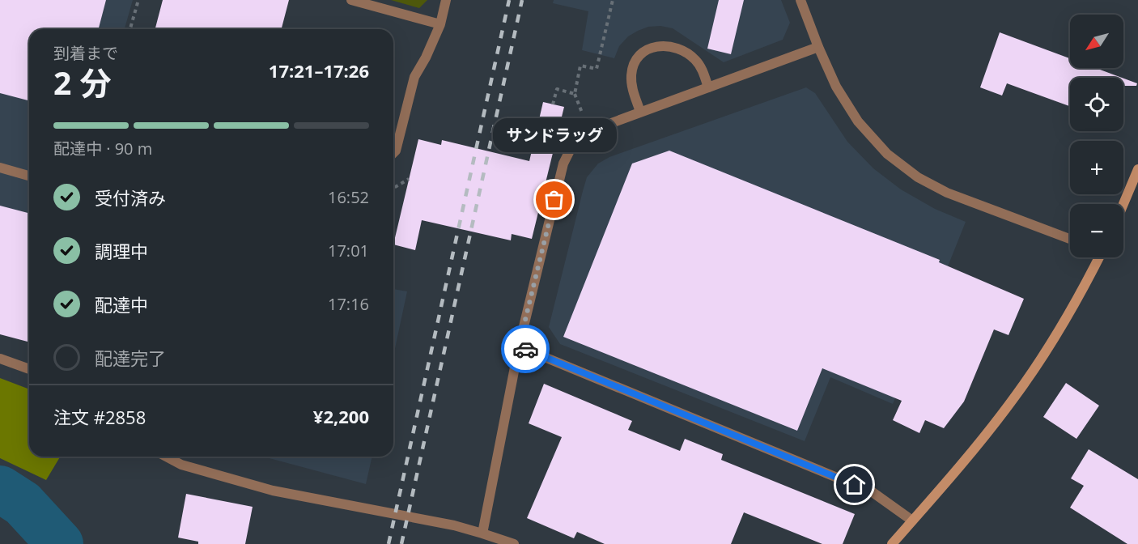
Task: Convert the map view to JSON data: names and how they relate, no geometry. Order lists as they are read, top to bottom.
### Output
{
  "places": ["サンドラッグ"],
  "north": "bottom left",
  "page": {
    "map_buttons": ["+", "−"],
    "heading": ["2 分", "到着まで", "17:21–17:26"],
    "panel": ["注文 #2858", "¥2,200"],
    "bar": "配達中 · 90 m",
    "bubble": "サンドラッグ",
    "list": [
      ["受付済み", "16:52"],
      ["調理中", "17:01"],
      ["配達中", "17:16"],
      "配達完了"
    ]
  }
}
